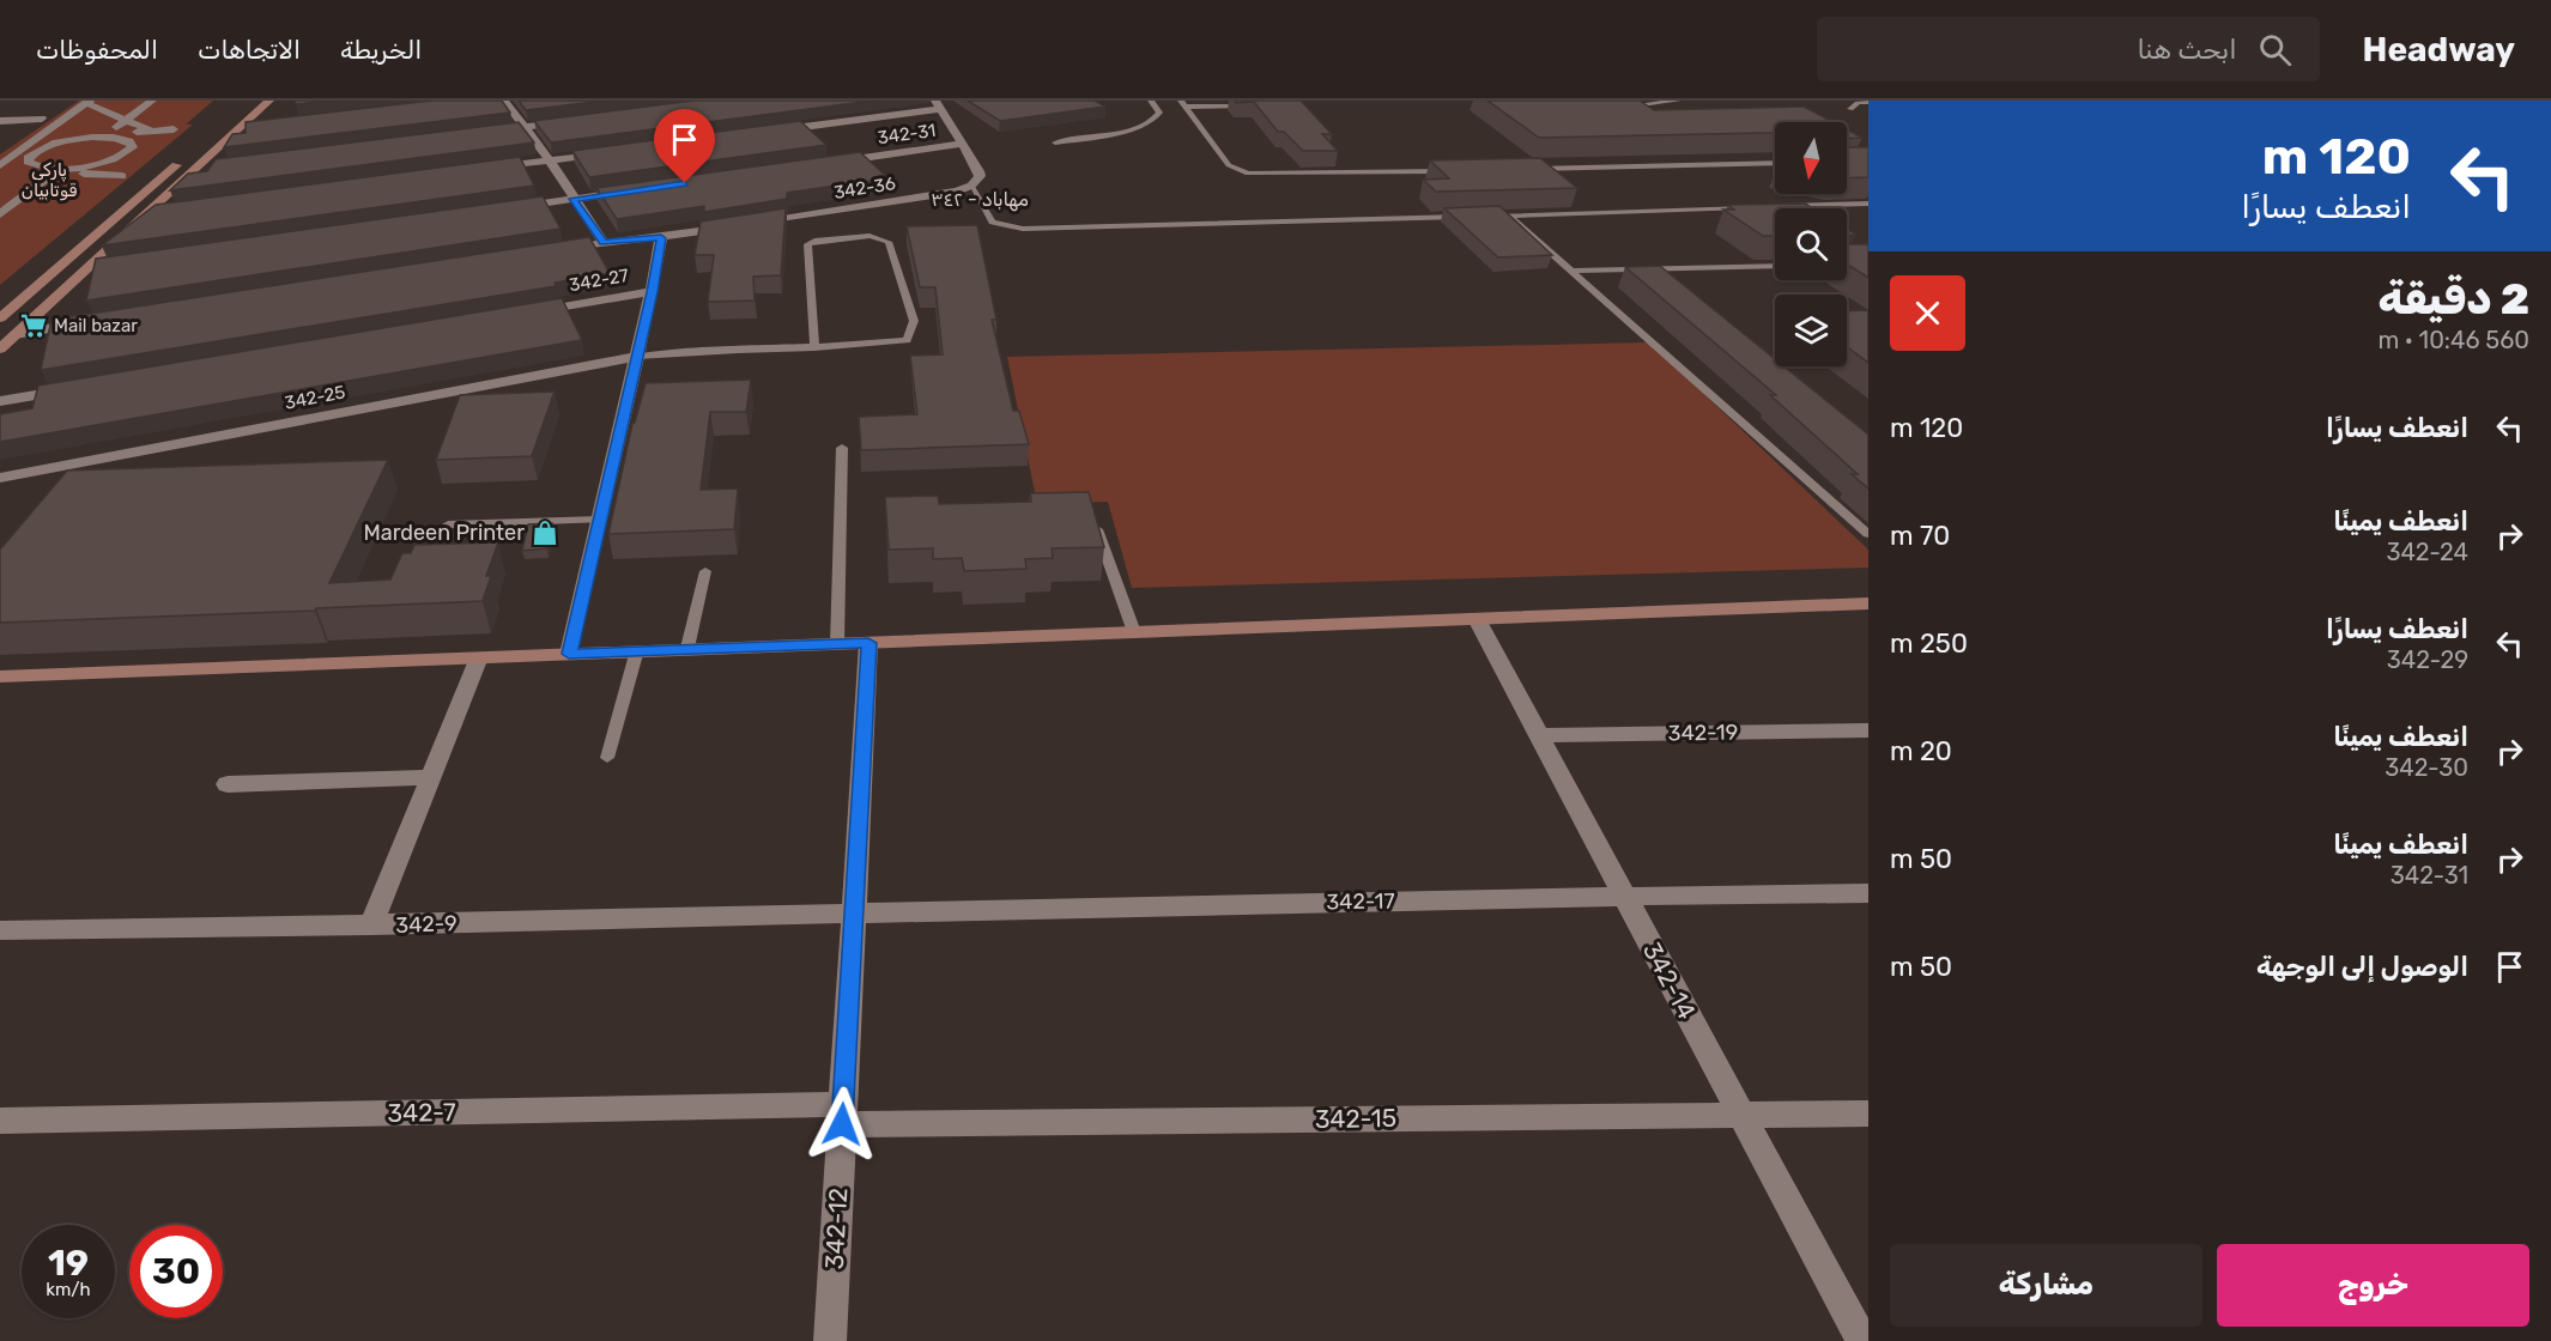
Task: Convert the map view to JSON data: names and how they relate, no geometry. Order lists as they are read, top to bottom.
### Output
{
  "streets": {
    "street": [
      "342-31",
      "342-36",
      "342-27",
      "342-25",
      "342-19",
      "342-17",
      "342-9",
      "342-14",
      "342-7",
      "342-15",
      "342-12"
    ]
  },
  "crossings": [
    ["342-19", "342-14"],
    ["342-17", "342-9"],
    ["342-17", "342-14"],
    ["342-17", "342-12"],
    ["342-9", "342-12"],
    ["342-14", "342-15"],
    ["342-7", "342-15"],
    ["342-7", "342-12"],
    ["342-15", "342-12"]
  ],
  "districts": ["مهاباد - ٣٤٢"],
  "parks": ["پارکی قوتابیان"],
  "places": {
    "supermarket": ["Mail bazar"],
    "shop": ["Mardeen Printer"]
  },
  "north": "bottom",
  "page": {
    "header": "Headway",
    "search": "ابحث هنا",
    "nav": ["الخريطة", "الاتجاهات", "المحفوظات"],
    "turn": ["120 m", "انعطف يسارًا"],
    "heading": ["2 دقيقة", "560 m · 10:46"],
    "list": [
      {
        "name": "انعطف يسارًا",
        "value": "120 m"
      },
      {
        "name": "انعطف يمينًا",
        "note": "342-24",
        "value": "70 m"
      },
      {
        "name": "انعطف يسارًا",
        "note": "342-29",
        "value": "250 m"
      },
      {
        "name": "انعطف يمينًا",
        "note": "342-30",
        "value": "20 m"
      },
      {
        "name": "انعطف يمينًا",
        "note": "342-31",
        "value": "50 m"
      },
      {
        "name": "الوصول إلى الوجهة",
        "value": "50 m"
      }
    ],
    "speed": "19 km/h",
    "limit": "30",
    "buttons": ["خروج", "مشاركة"]
  }
}
